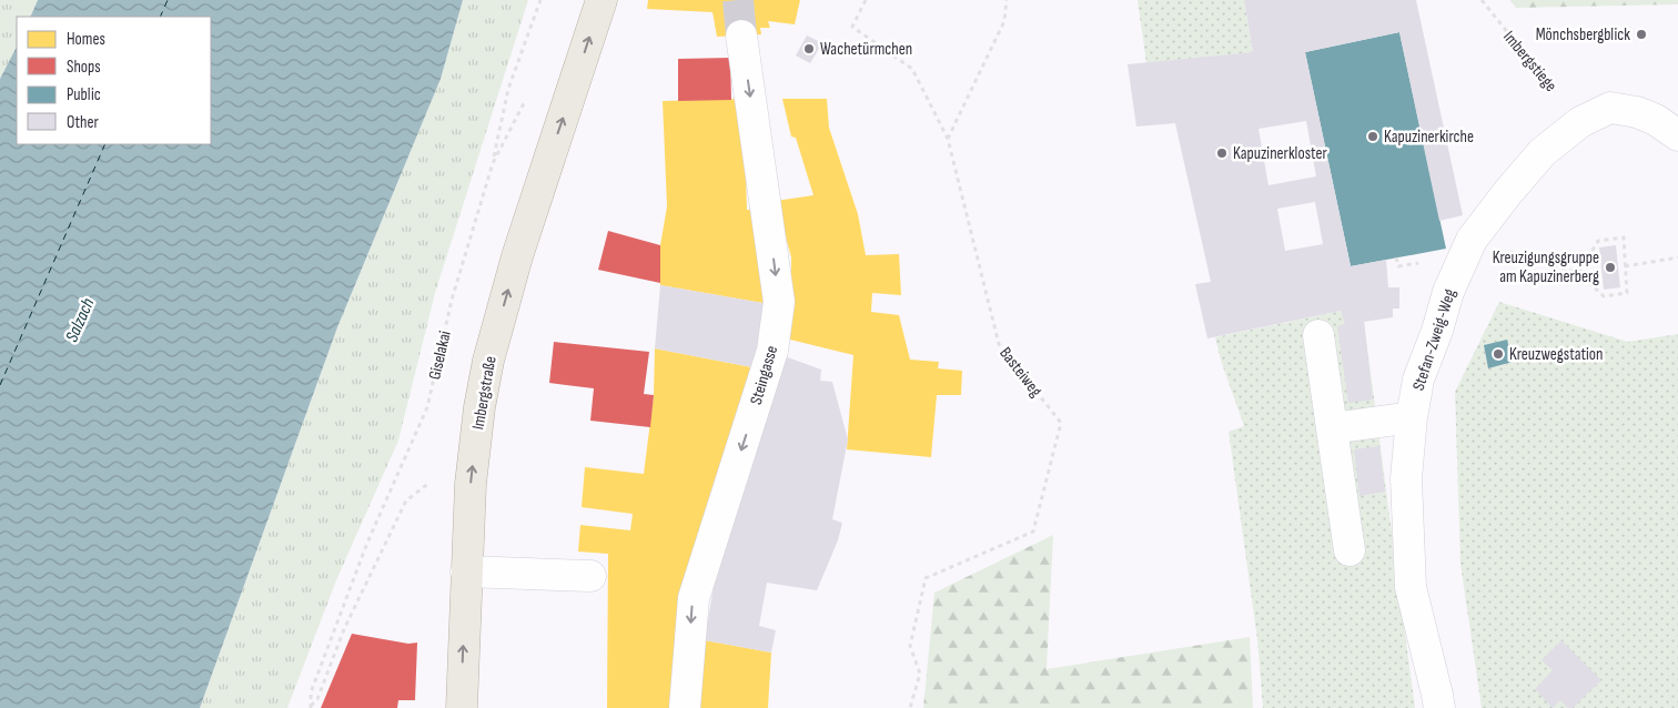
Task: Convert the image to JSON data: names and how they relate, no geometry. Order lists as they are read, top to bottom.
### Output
{
  "streets": {
    "main road": ["Imbergstraße"],
    "street": ["Stefan-Zweig-Weg", "Steingasse"],
    "path": ["Imbergstiege", "Giselakai", "Basteiweg"]
  },
  "crossings": [
    ["Imbergstiege", "Stefan-Zweig-Weg"]
  ],
  "one_way": ["Steingasse", "Imbergstraße"],
  "water": ["Salzach"],
  "places": [
    "Mönchsbergblick",
    "Wachetürmchen",
    "Kapuzinerkirche",
    "Kapuzinerkloster",
    "Kreuzigungsgruppe am Kapuzinerberg",
    "Kreuzwegstation"
  ],
  "legend": [
    "Homes",
    "Shops",
    "Public",
    "Other"
  ]
}
